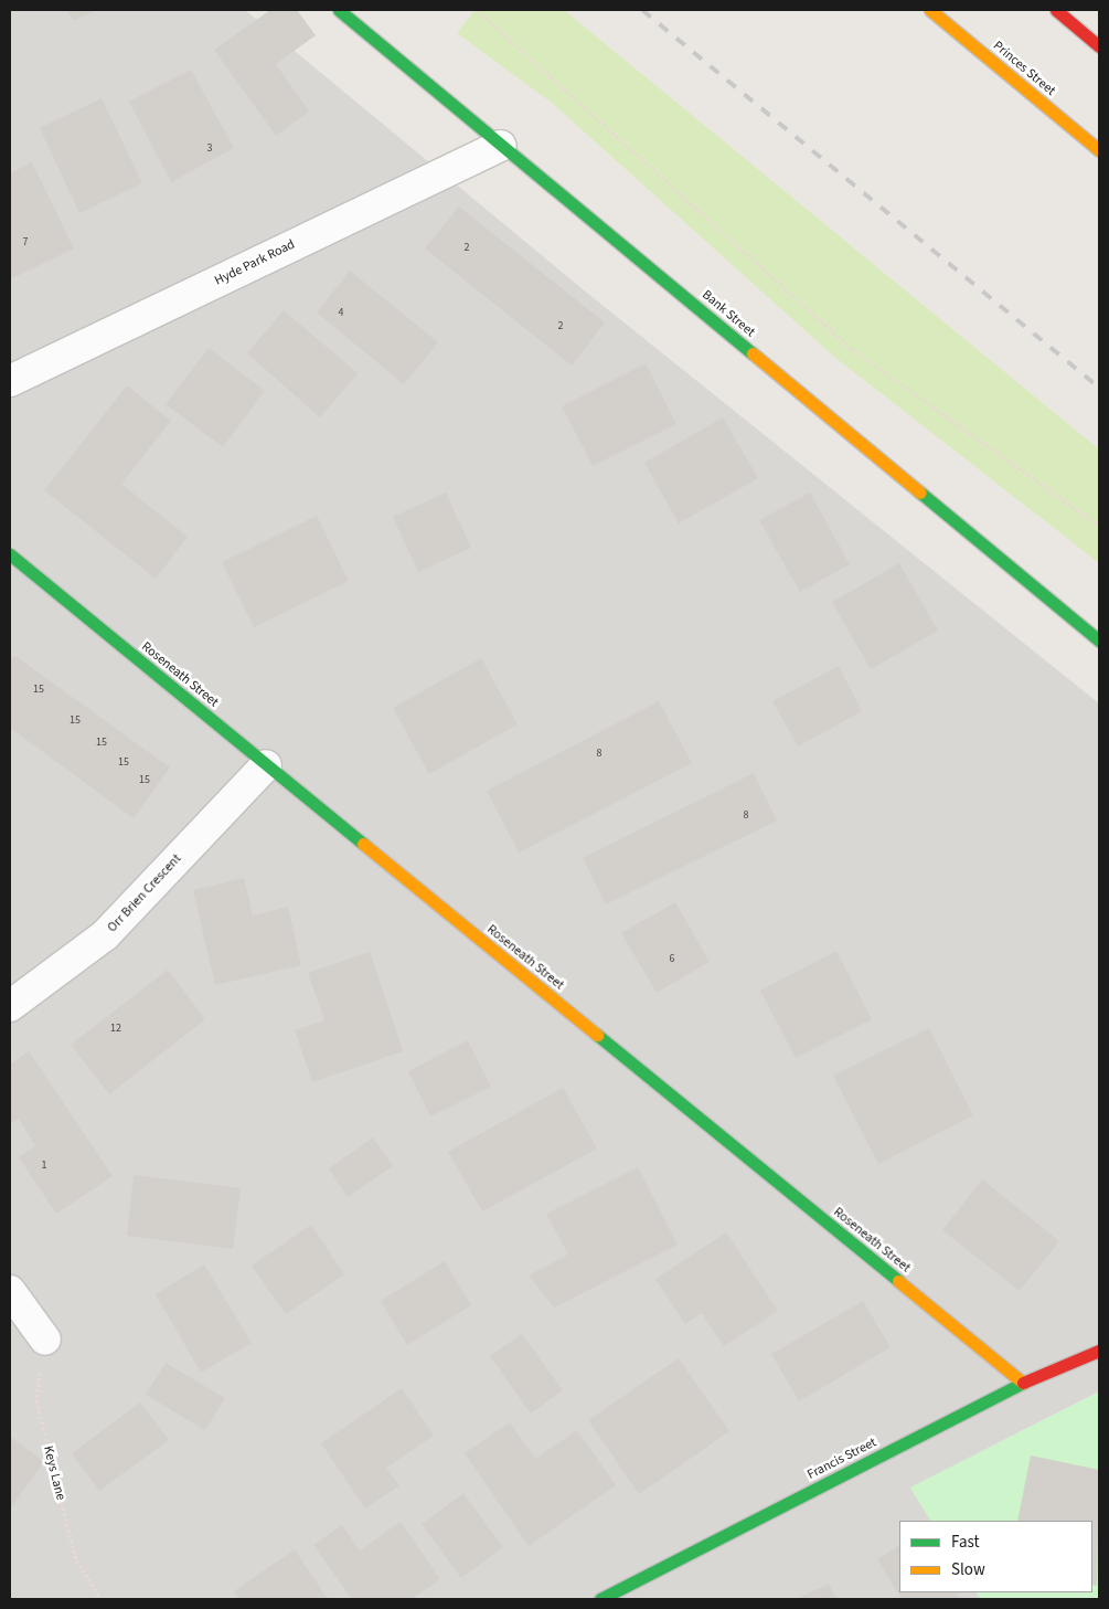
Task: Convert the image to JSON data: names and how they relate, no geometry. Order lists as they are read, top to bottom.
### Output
{
  "streets": {
    "main road": [
      "Princes Street",
      "Bank Street",
      "Roseneath Street",
      "Francis Street"
    ],
    "street": ["Hyde Park Road", "Orr Brien Crescent"],
    "path": ["Keys Lane"]
  },
  "crossings": [
    ["Hyde Park Road", "Bank Street"],
    ["Roseneath Street", "Orr Brien Crescent"],
    ["Roseneath Street", "Francis Street"]
  ],
  "house_numbers": [
    "3",
    "7",
    "2",
    "4",
    "2",
    "15",
    "15",
    "15",
    "8",
    "15",
    "15",
    "8",
    "6",
    "12",
    "1"
  ],
  "legend": ["Fast", "Slow"]
}
